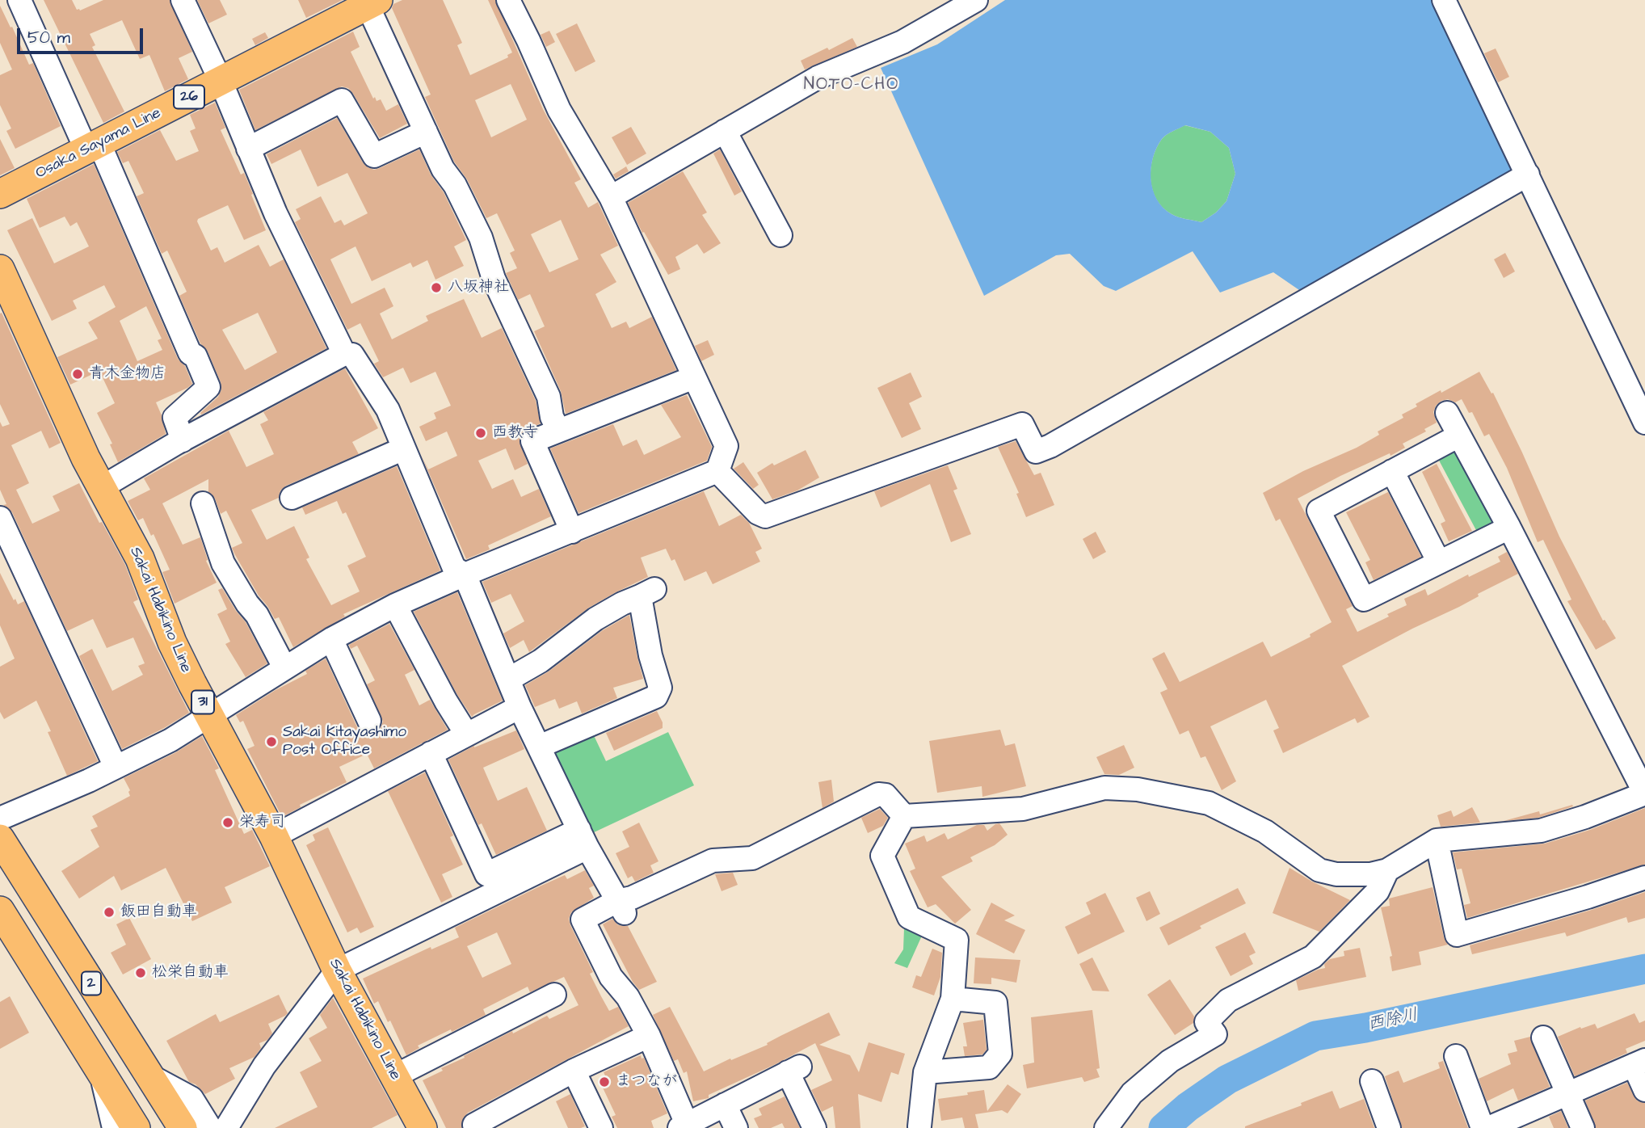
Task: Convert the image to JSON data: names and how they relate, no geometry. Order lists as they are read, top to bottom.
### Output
{
  "streets": {
    "main road": [
      "26",
      "Osaka Sayama Line",
      "Sakai Habikino Line",
      "31",
      "2"
    ]
  },
  "districts": ["NOTO-CHO"],
  "water": ["西除川"],
  "places": [
    "八坂神社",
    "青木金物店",
    "西教寺",
    "Sakai Kitayashimo Post Office",
    "栄寿司",
    "飯田自動車",
    "松栄自動車",
    "まつなが"
  ],
  "scale_bar": "50 m"
}
